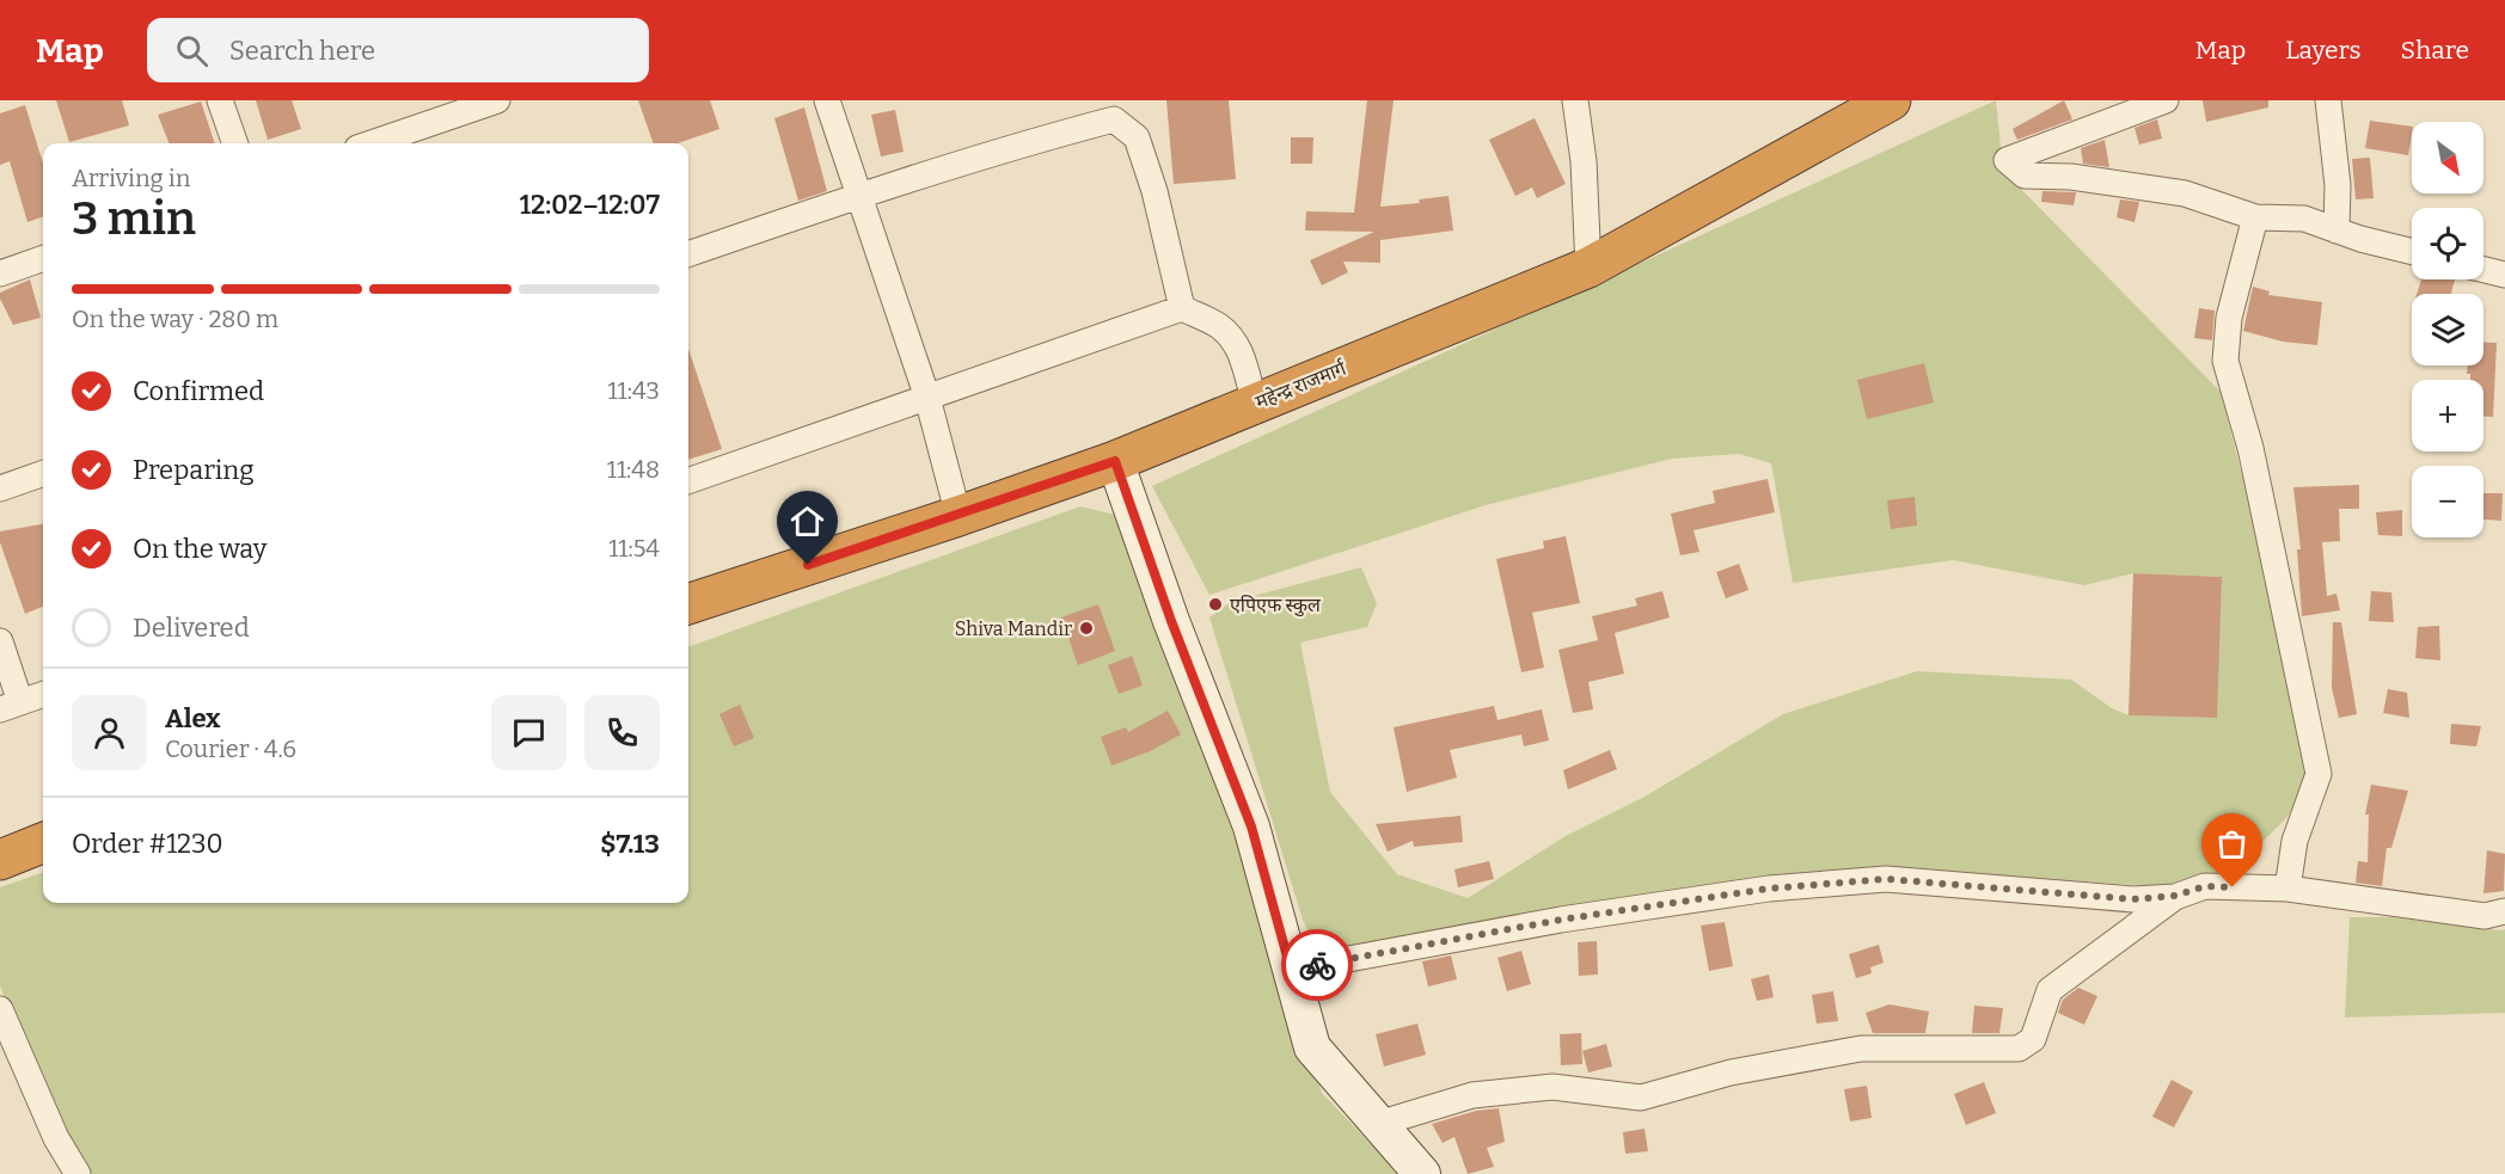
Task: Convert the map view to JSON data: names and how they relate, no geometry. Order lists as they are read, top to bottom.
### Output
{
  "streets": {
    "highway": ["महेन्द्र राजमार्ग"]
  },
  "places": ["एपिएफ स्कुल", "Shiva Mandir"],
  "north": "bottom right",
  "page": {
    "header": "Map",
    "search": "Search here",
    "nav": ["Map", "Layers", "Share"],
    "map_buttons": ["+", "−"],
    "heading": ["3 min", "Arriving in", "12:02–12:07"],
    "panel": [
      "Alex",
      "Courier · 4.6",
      "Order #1230",
      "$7.13"
    ],
    "bar": "On the way · 280 m",
    "list": [
      ["Confirmed", "11:43"],
      ["Preparing", "11:48"],
      ["On the way", "11:54"],
      "Delivered"
    ]
  }
}
